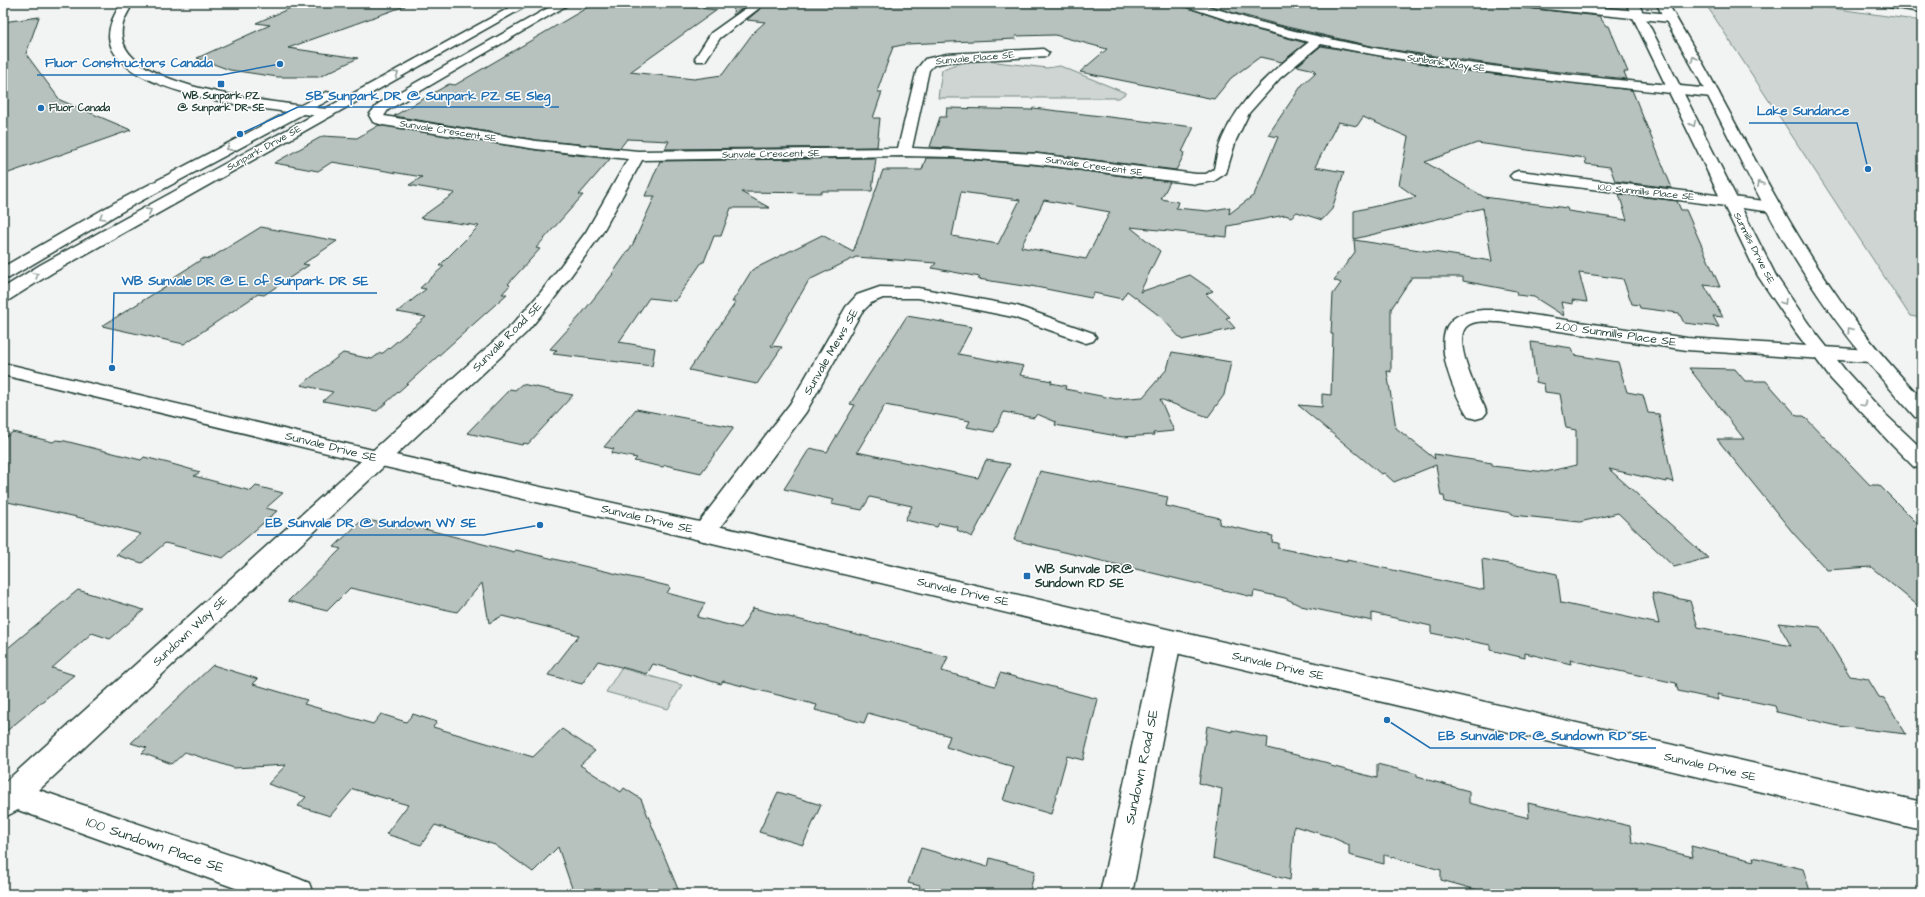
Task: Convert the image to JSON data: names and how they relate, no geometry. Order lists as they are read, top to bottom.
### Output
{
  "streets": {
    "street": [
      "Sunvale Place SE",
      "Sunbank Way SE",
      "Sunvale Crescent SE",
      "Sunpark Drive SE",
      "100 Sunmills Place SE",
      "Sunmills Drive SE",
      "200 Sunmills Place SE",
      "Sunvale Road SE",
      "Sunvale Mews SE",
      "Sunvale Drive SE",
      "Sundown Way SE",
      "Sundown Road SE",
      "100 Sundown Place SE"
    ]
  },
  "crossings": [
    ["Sunvale Place SE", "Sunvale Crescent SE"],
    ["Sunbank Way SE", "Sunvale Crescent SE"],
    ["Sunbank Way SE", "Sunmills Drive SE"],
    ["Sunvale Crescent SE", "Sunvale Road SE"],
    ["100 Sunmills Place SE", "Sunmills Drive SE"],
    ["Sunmills Drive SE", "200 Sunmills Place SE"],
    ["Sunvale Road SE", "Sunvale Drive SE"],
    ["Sunvale Road SE", "Sundown Way SE"],
    ["Sunvale Mews SE", "Sunvale Drive SE"],
    ["Sunvale Drive SE", "Sundown Way SE"],
    ["Sunvale Drive SE", "Sundown Road SE"],
    ["Sundown Way SE", "100 Sundown Place SE"]
  ],
  "places": {
    "other": [
      "Fluor Constructors Canada",
      "Fluor Canada",
      "SB Sunpark DR @ Sunpark PZ SE Sleg",
      "Lake Sundance",
      "WB Sunvale DR @ E. of Sunpark DR SE",
      "EB Sunvale DR @ Sundown WY SE",
      "EB Sunvale DR @ Sundown RD SE"
    ],
    "transit": ["WB Sunpark PZ @ Sunpark DR SE", "WB Sunvale DR@ Sundown RD SE"]
  }
}
